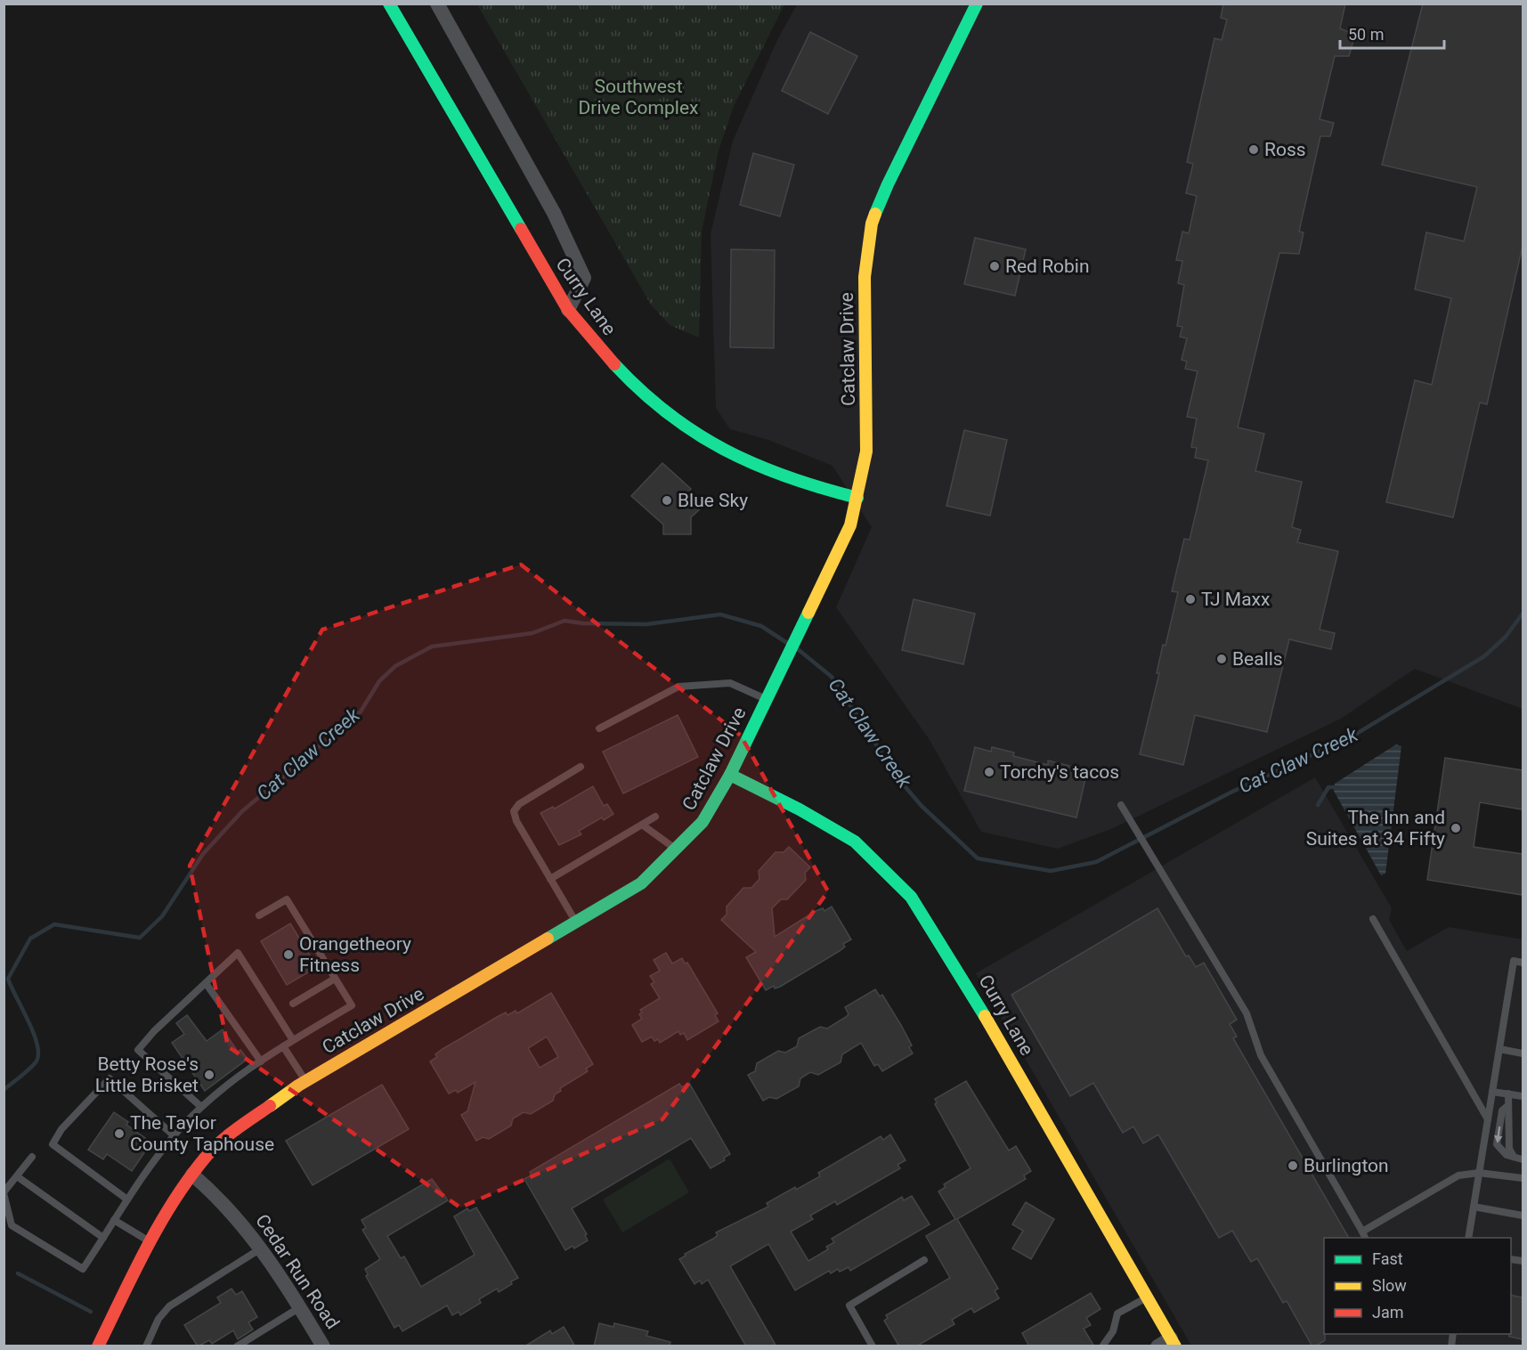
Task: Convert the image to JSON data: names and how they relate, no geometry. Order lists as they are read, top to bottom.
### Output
{
  "streets": {
    "street": ["Curry Lane", "Catclaw Drive", "Cedar Run Road"]
  },
  "crossings": [
    ["Curry Lane", "Catclaw Drive"],
    ["Catclaw Drive", "Cedar Run Road"]
  ],
  "water": ["Cat Claw Creek"],
  "parks": ["Southwest Drive Complex"],
  "places": [
    "Ross",
    "Red Robin",
    "Blue Sky",
    "TJ Maxx",
    "Bealls",
    "Torchy's tacos",
    "The Inn and Suites at 34 Fifty",
    "Orangetheory Fitness",
    "Betty Rose's Little Brisket",
    "The Taylor County Taphouse",
    "Burlington"
  ],
  "legend": ["Fast", "Slow", "Jam"],
  "scale_bar": "50 m"
}
